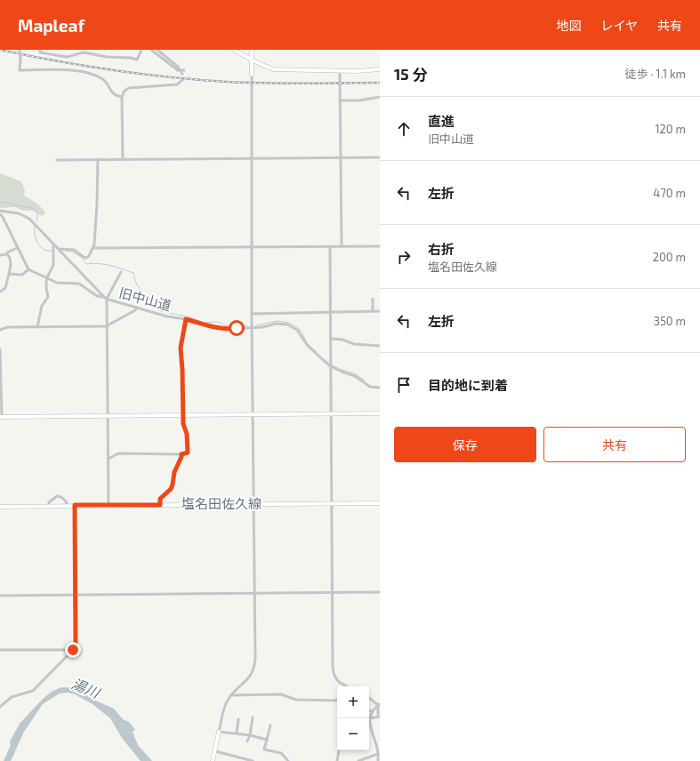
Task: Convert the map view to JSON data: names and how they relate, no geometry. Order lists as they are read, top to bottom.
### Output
{
  "streets": {
    "street": ["旧中山道", "塩名田佐久線"]
  },
  "water": ["湯川"],
  "page": {
    "header": "Mapleaf",
    "nav": ["地図", "レイヤ", "共有"],
    "heading": ["15 分", "徒歩 · 1.1 km"],
    "list": [
      ["直進", "旧中山道", "120 m"],
      ["左折", "470 m"],
      ["右折", "塩名田佐久線", "200 m"],
      ["左折", "350 m"],
      "目的地に到着"
    ],
    "buttons": ["保存", "共有"],
    "map_buttons": ["+", "−"]
  }
}
